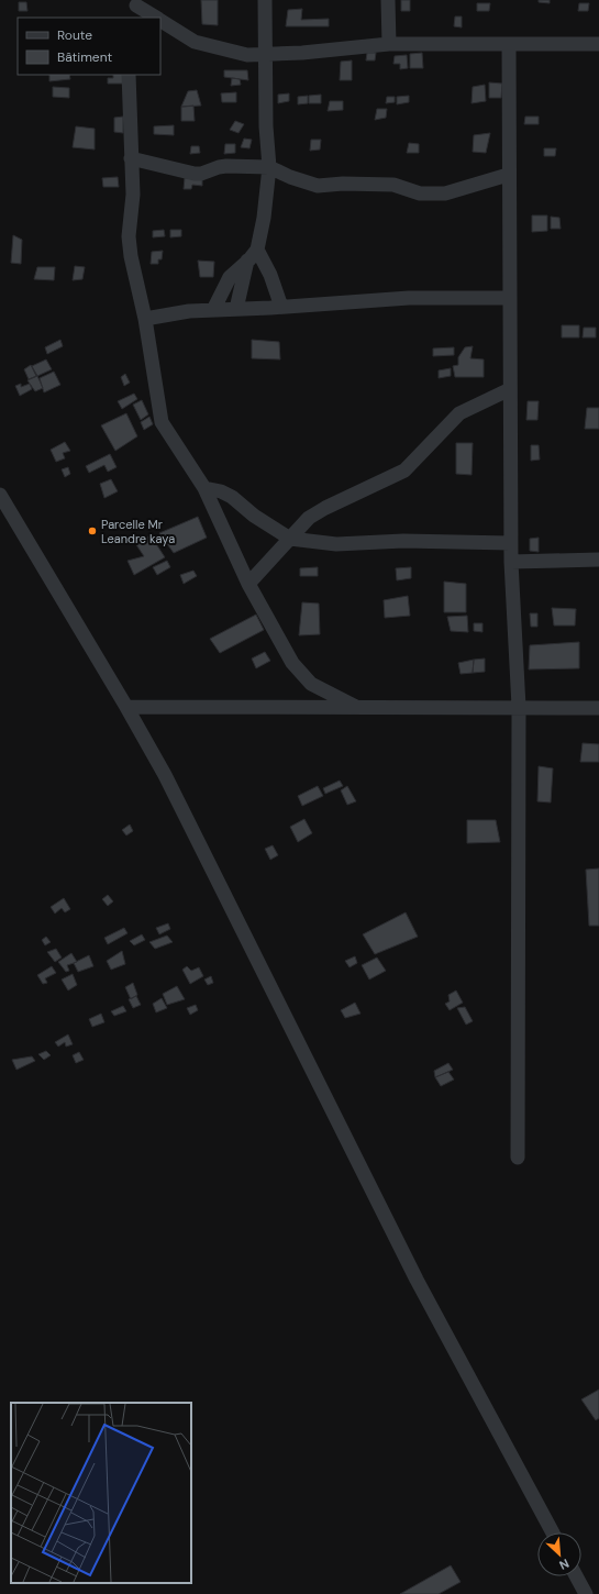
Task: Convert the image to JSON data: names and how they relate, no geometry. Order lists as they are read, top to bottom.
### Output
{
  "places": ["Parcelle Mr Leandre kaya"],
  "legend": ["Route", "Bâtiment"],
  "north": "bottom right"
}
